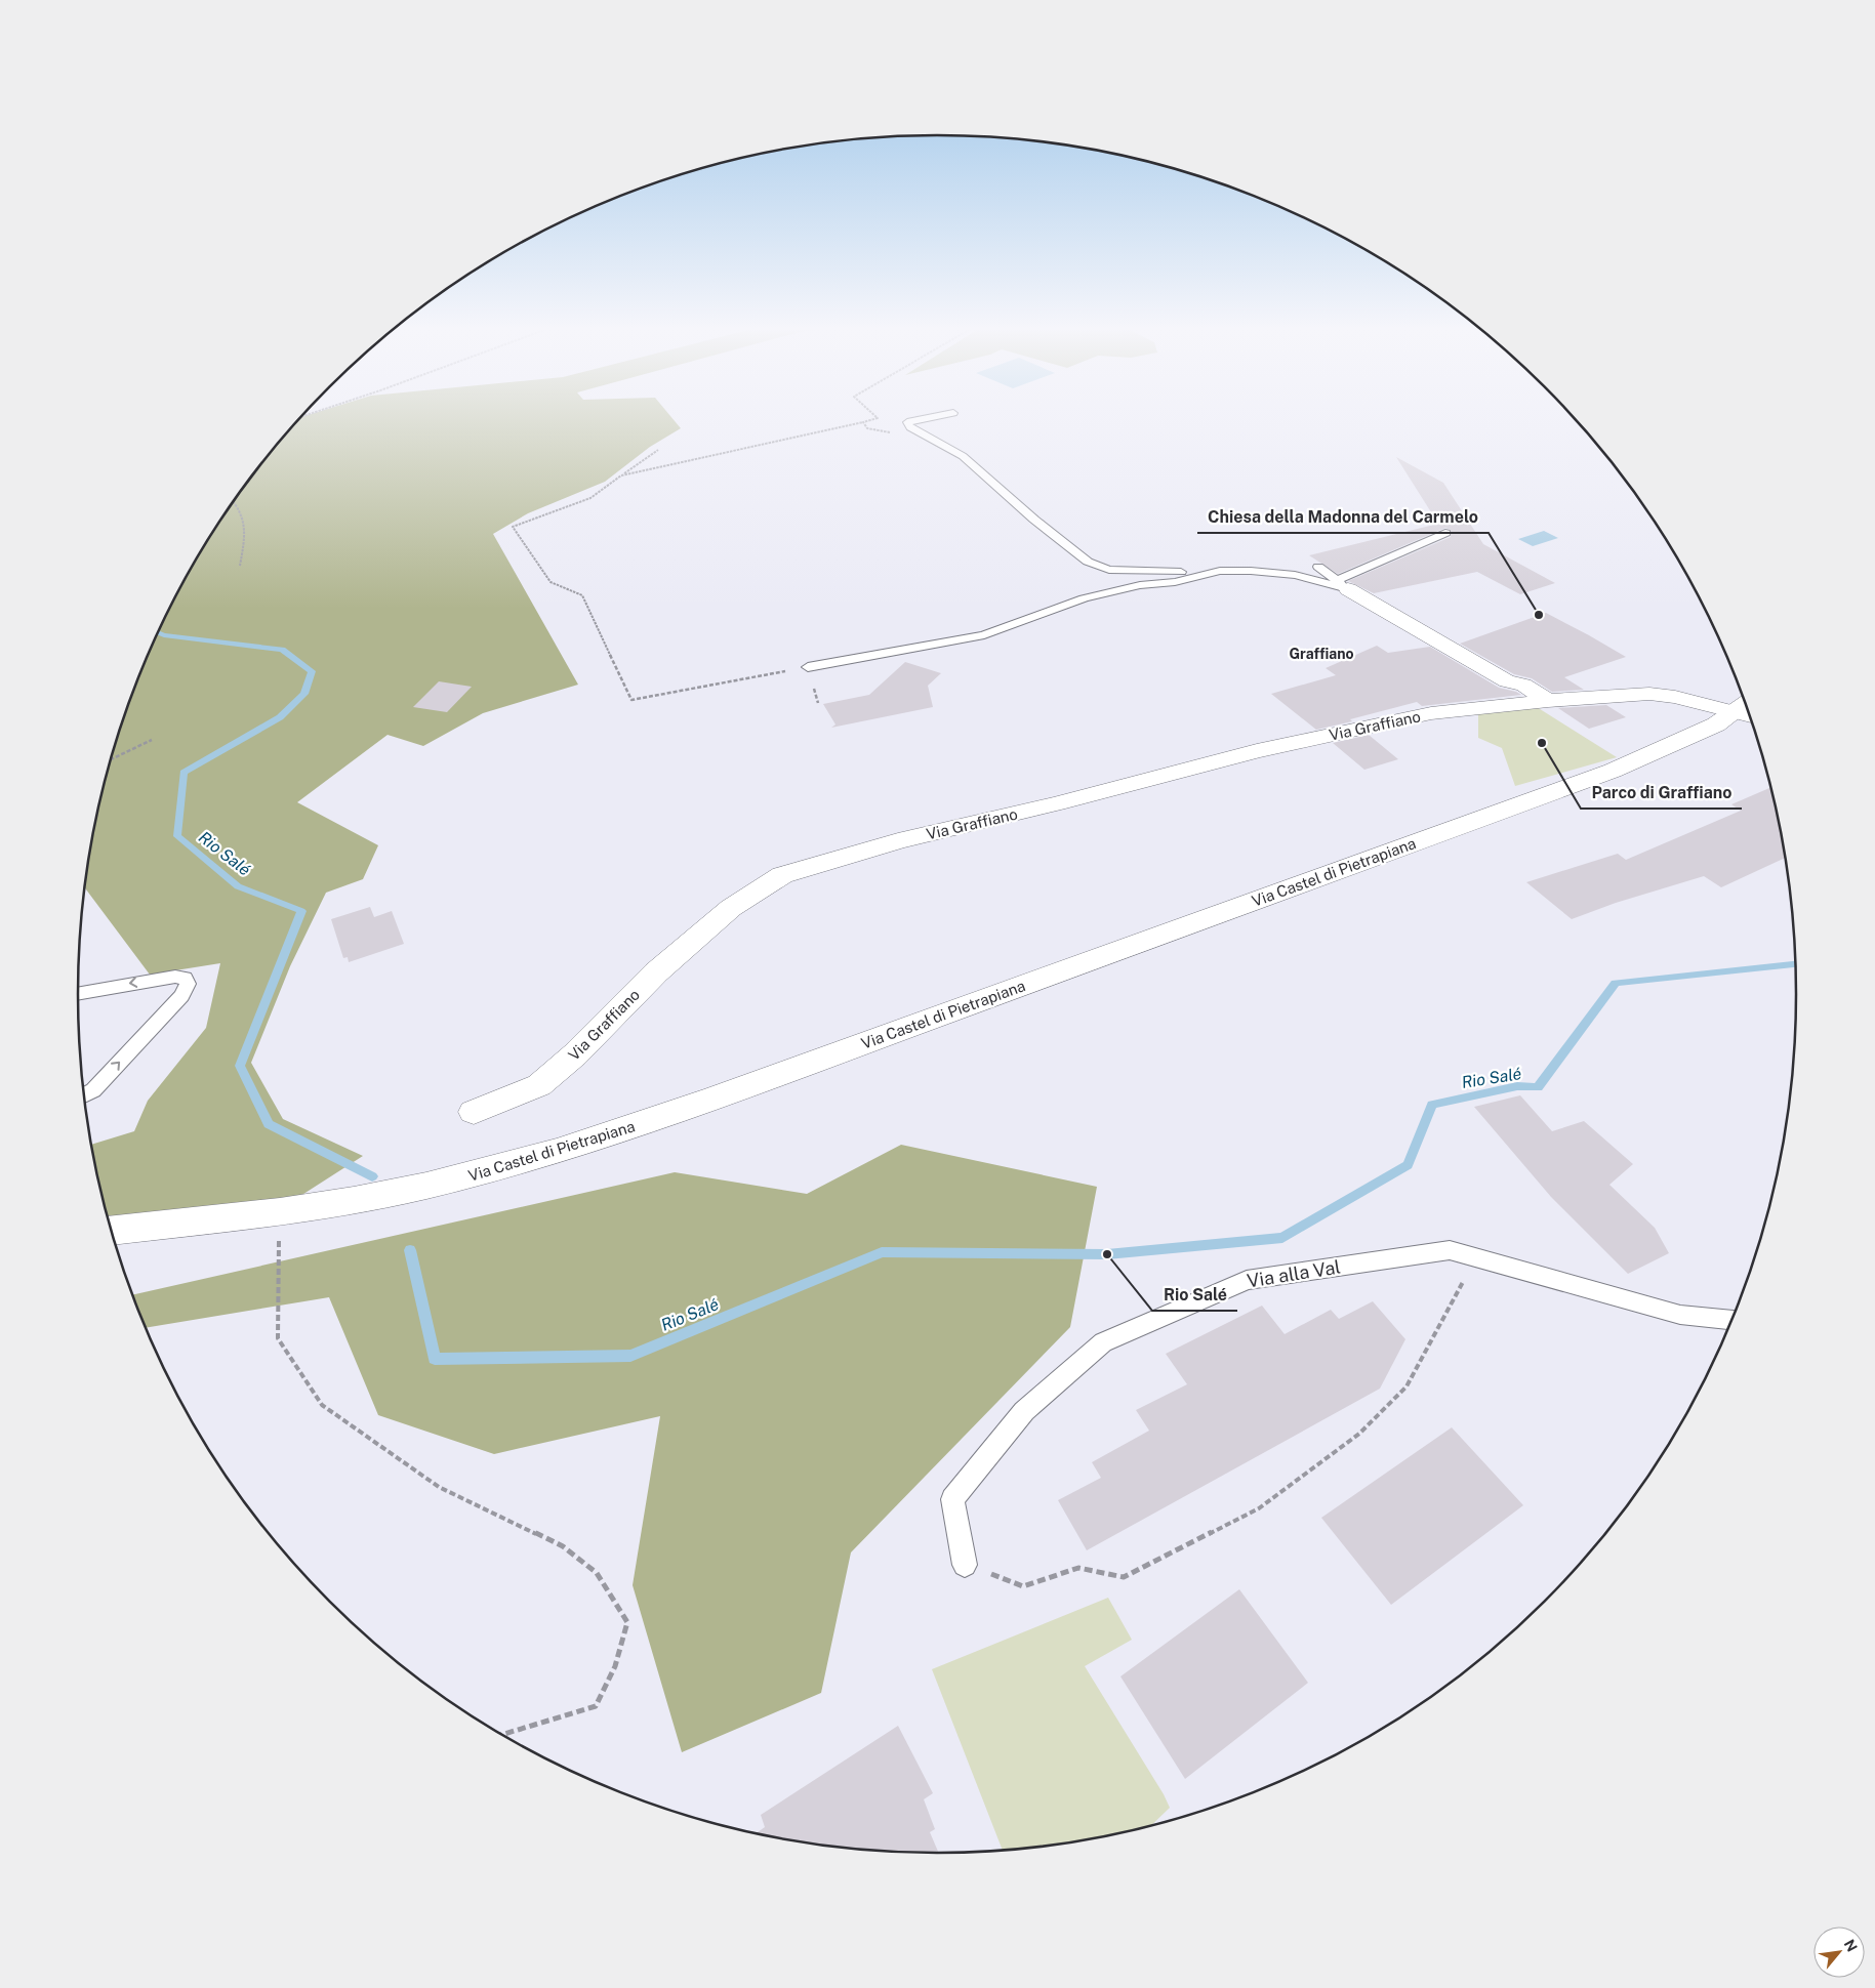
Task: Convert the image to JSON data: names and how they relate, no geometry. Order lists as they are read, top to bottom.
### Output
{
  "streets": {
    "street": ["Via Graffiano", "Via Castel di Pietrapiana"],
    "lane": ["Via alla Val"]
  },
  "crossings": [
    ["Via Graffiano", "Via Castel di Pietrapiana"]
  ],
  "districts": ["Graffiano"],
  "water": ["Rio Salé"],
  "places": ["Chiesa della Madonna del Carmelo", "Parco di Graffiano", "Rio Salé"],
  "north": "top right"
}
